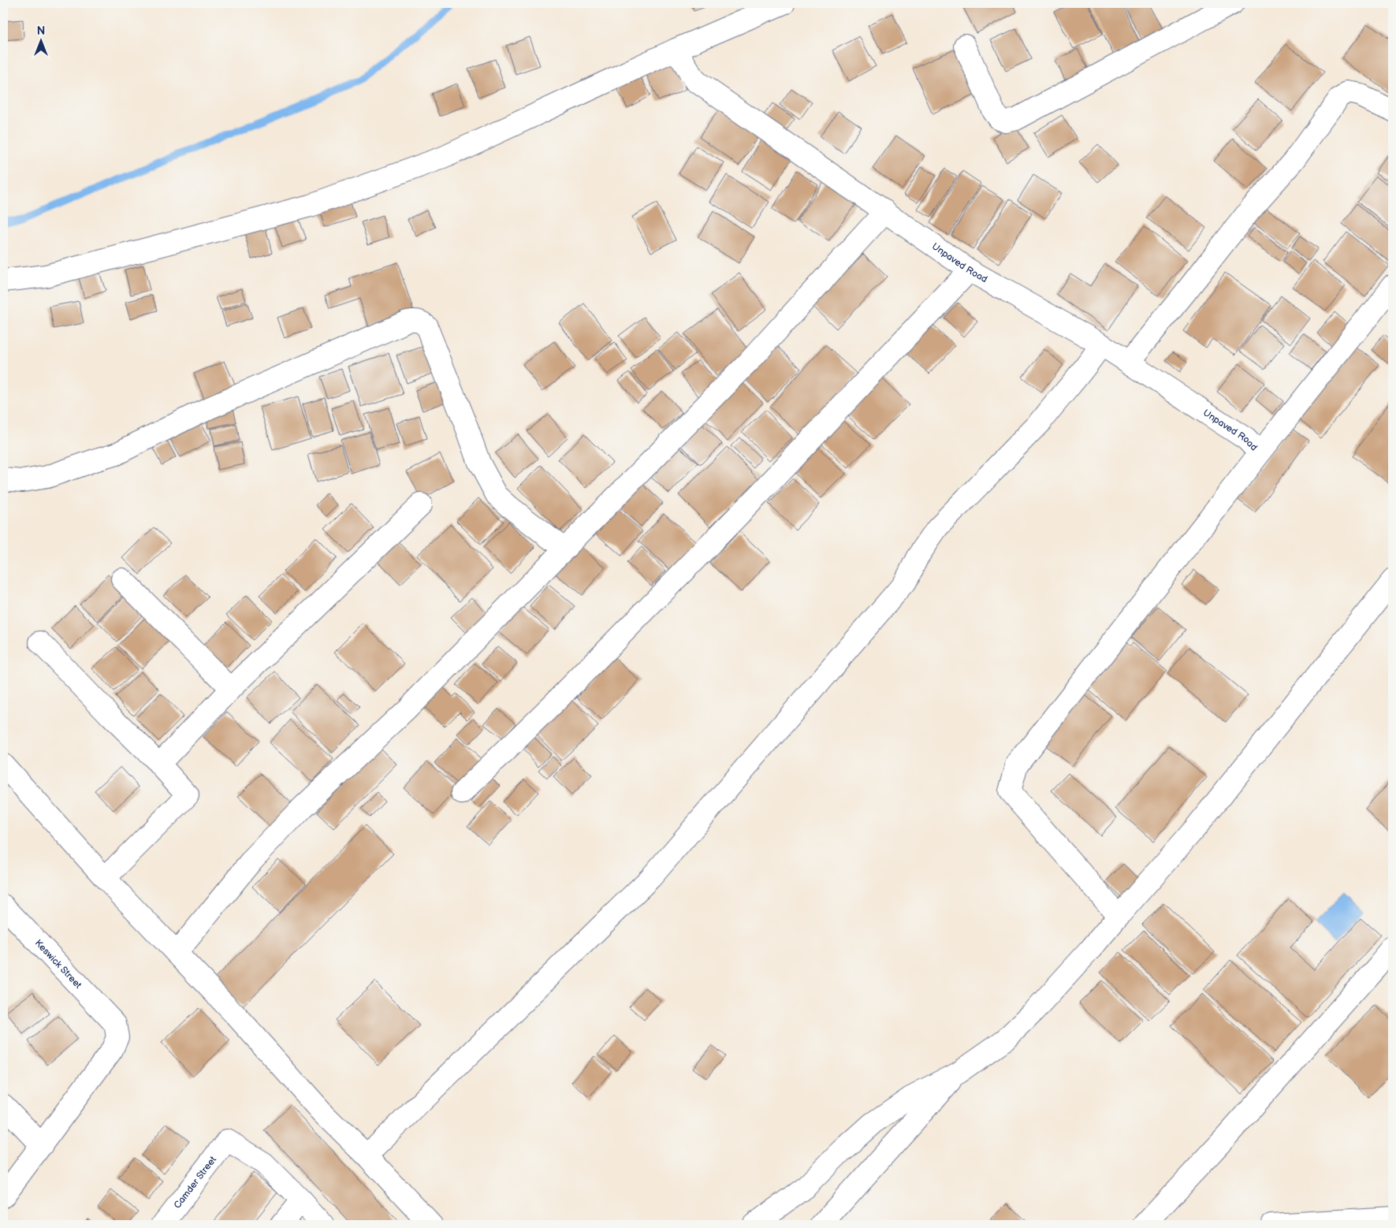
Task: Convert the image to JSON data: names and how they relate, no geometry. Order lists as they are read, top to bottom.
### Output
{
  "streets": {
    "street": ["Unpaved Road", "Keswick Street", "Camder Street"]
  },
  "north": "top"
}
